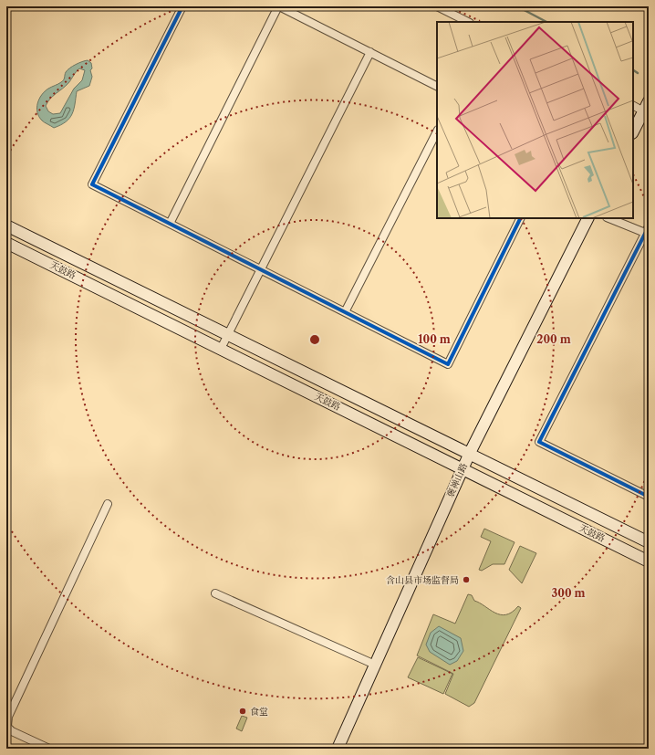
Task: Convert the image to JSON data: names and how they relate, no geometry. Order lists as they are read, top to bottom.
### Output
{
  "streets": {
    "main road": ["天鼓路", "褒禅山路"]
  },
  "crossings": [
    ["天鼓路", "褒禅山路"]
  ],
  "places": ["含山县市场监督局", "食堂"],
  "rings": ["100 m", "200 m", "300 m"]
}
